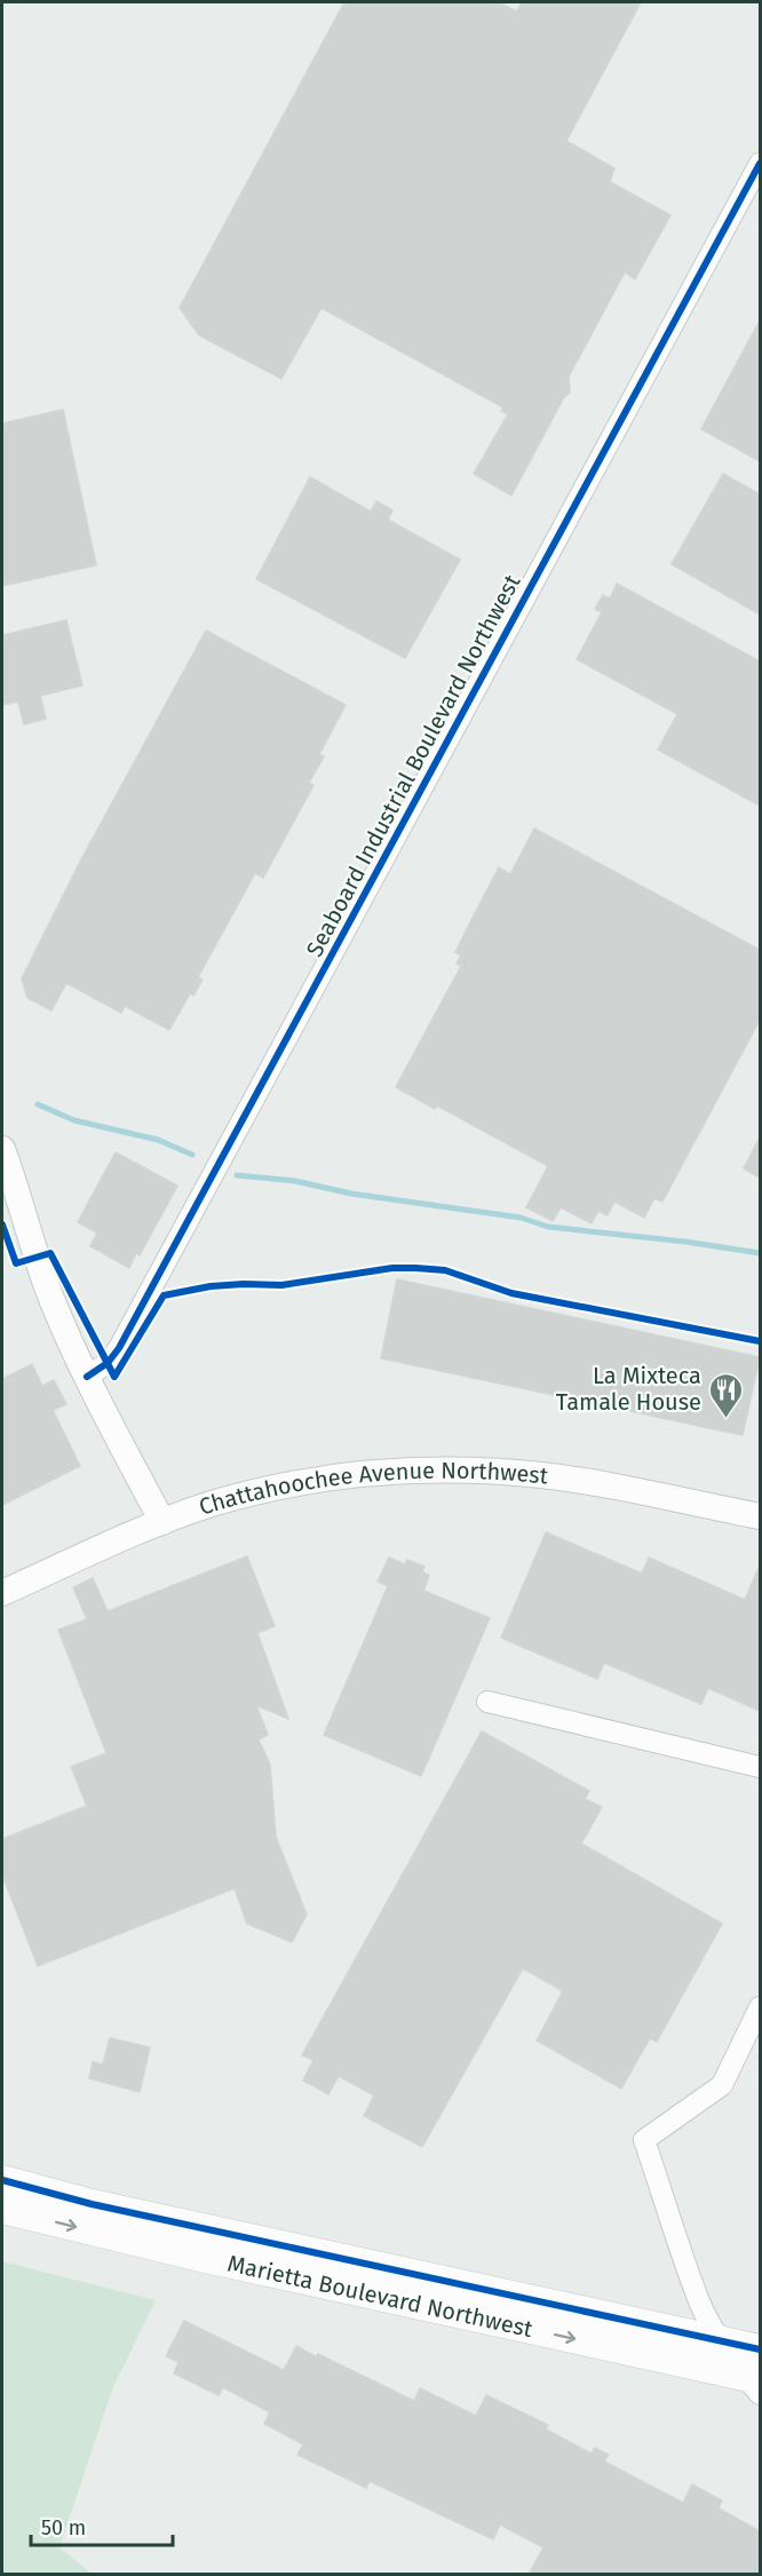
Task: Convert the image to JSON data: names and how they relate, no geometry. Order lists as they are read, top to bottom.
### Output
{
  "streets": {
    "main road": ["Marietta Boulevard Northwest"],
    "street": ["Seaboard Industrial Boulevard Northwest", "Chattahoochee Avenue Northwest"]
  },
  "places": {
    "restaurant": ["La Mixteca Tamale House"]
  },
  "scale_bar": "50 m"
}
